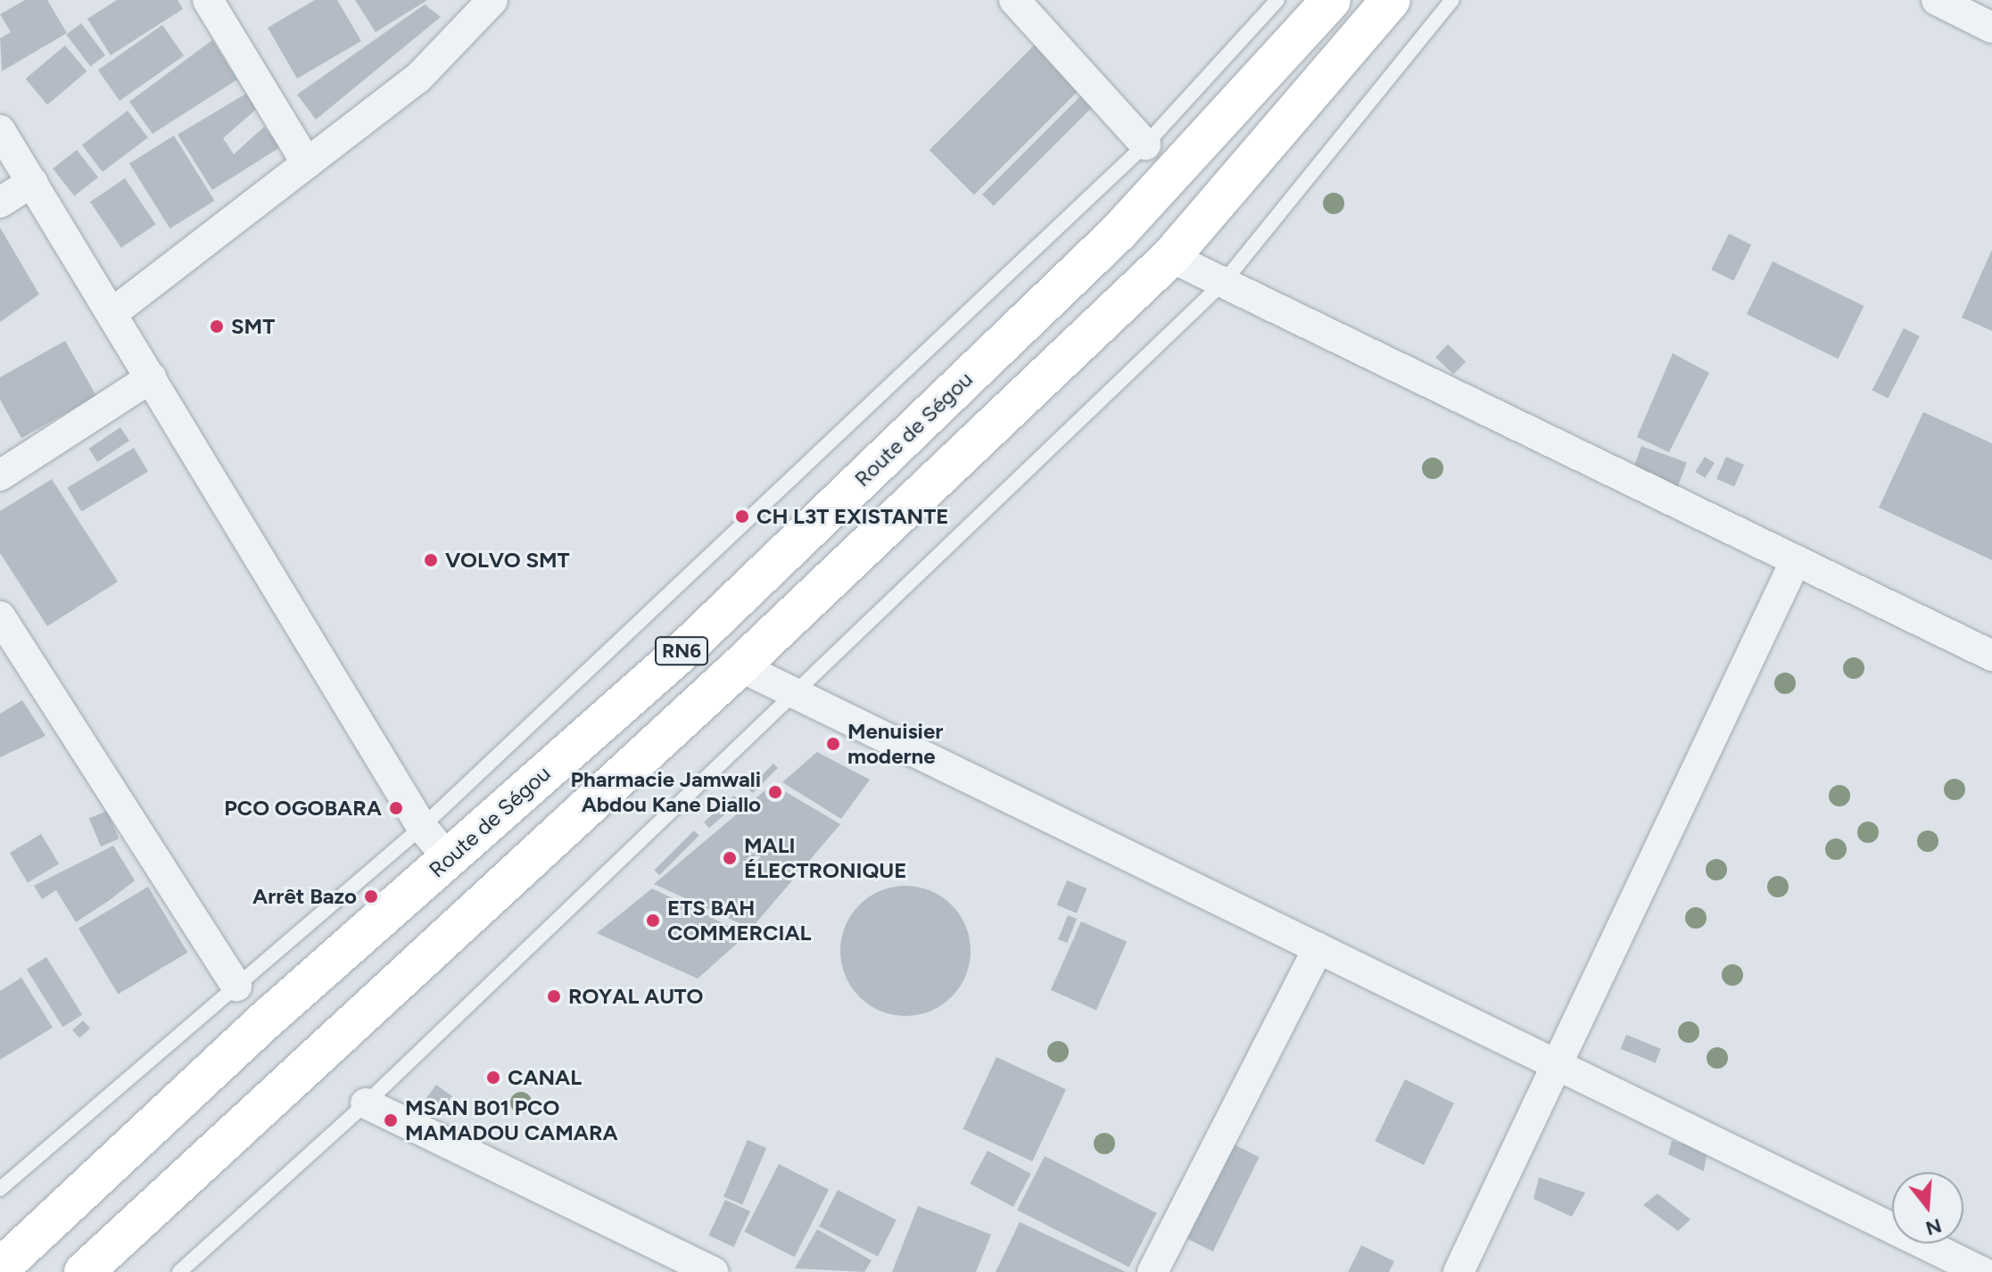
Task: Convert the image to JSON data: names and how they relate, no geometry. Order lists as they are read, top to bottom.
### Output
{
  "streets": {
    "highway": ["Route de Ségou", "RN6"]
  },
  "places": [
    "SMT",
    "CH L3T EXISTANTE",
    "VOLVO SMT",
    "Menuisier moderne",
    "Pharmacie Jamwali Abdou Kane Diallo",
    "PCO OGOBARA",
    "MALI ÉLECTRONIQUE",
    "Arrêt Bazo",
    "ETS BAH COMMERCIAL",
    "ROYAL AUTO",
    "CANAL",
    "MSAN B01 PCO MAMADOU CAMARA"
  ],
  "north": "bottom"
}
